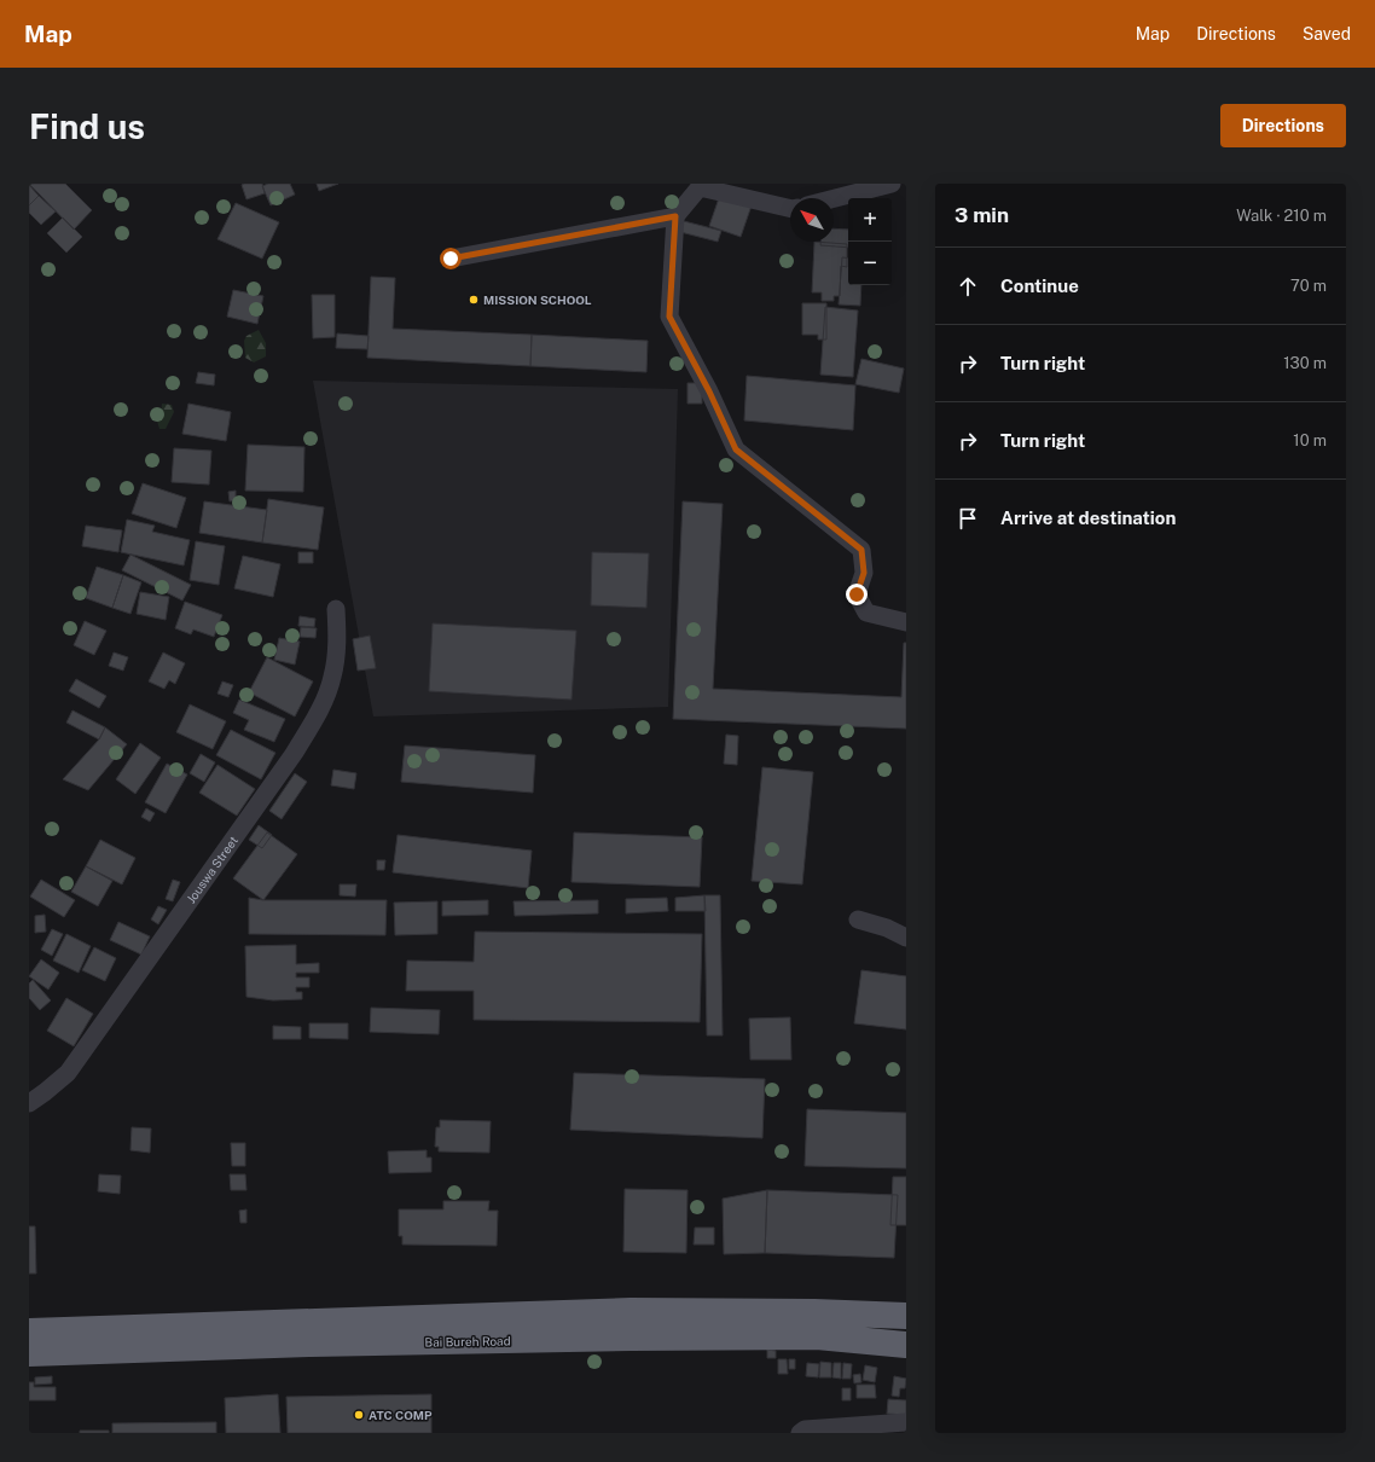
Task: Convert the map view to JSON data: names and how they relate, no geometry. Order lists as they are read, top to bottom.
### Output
{
  "streets": {
    "highway": ["Bai Bureh Road"],
    "street": ["Jouswa Street"]
  },
  "places": ["MISSION SCHOOL", "ATC COMP"],
  "north": "top left",
  "page": {
    "header": "Map",
    "nav": ["Map", "Directions", "Saved"],
    "buttons": "Directions",
    "title": "Find us",
    "heading": ["3 min", "Walk · 210 m"],
    "map_buttons": ["+", "−"],
    "list": [
      ["Continue", "70 m"],
      ["Turn right", "130 m"],
      ["Turn right", "10 m"],
      "Arrive at destination"
    ]
  }
}
